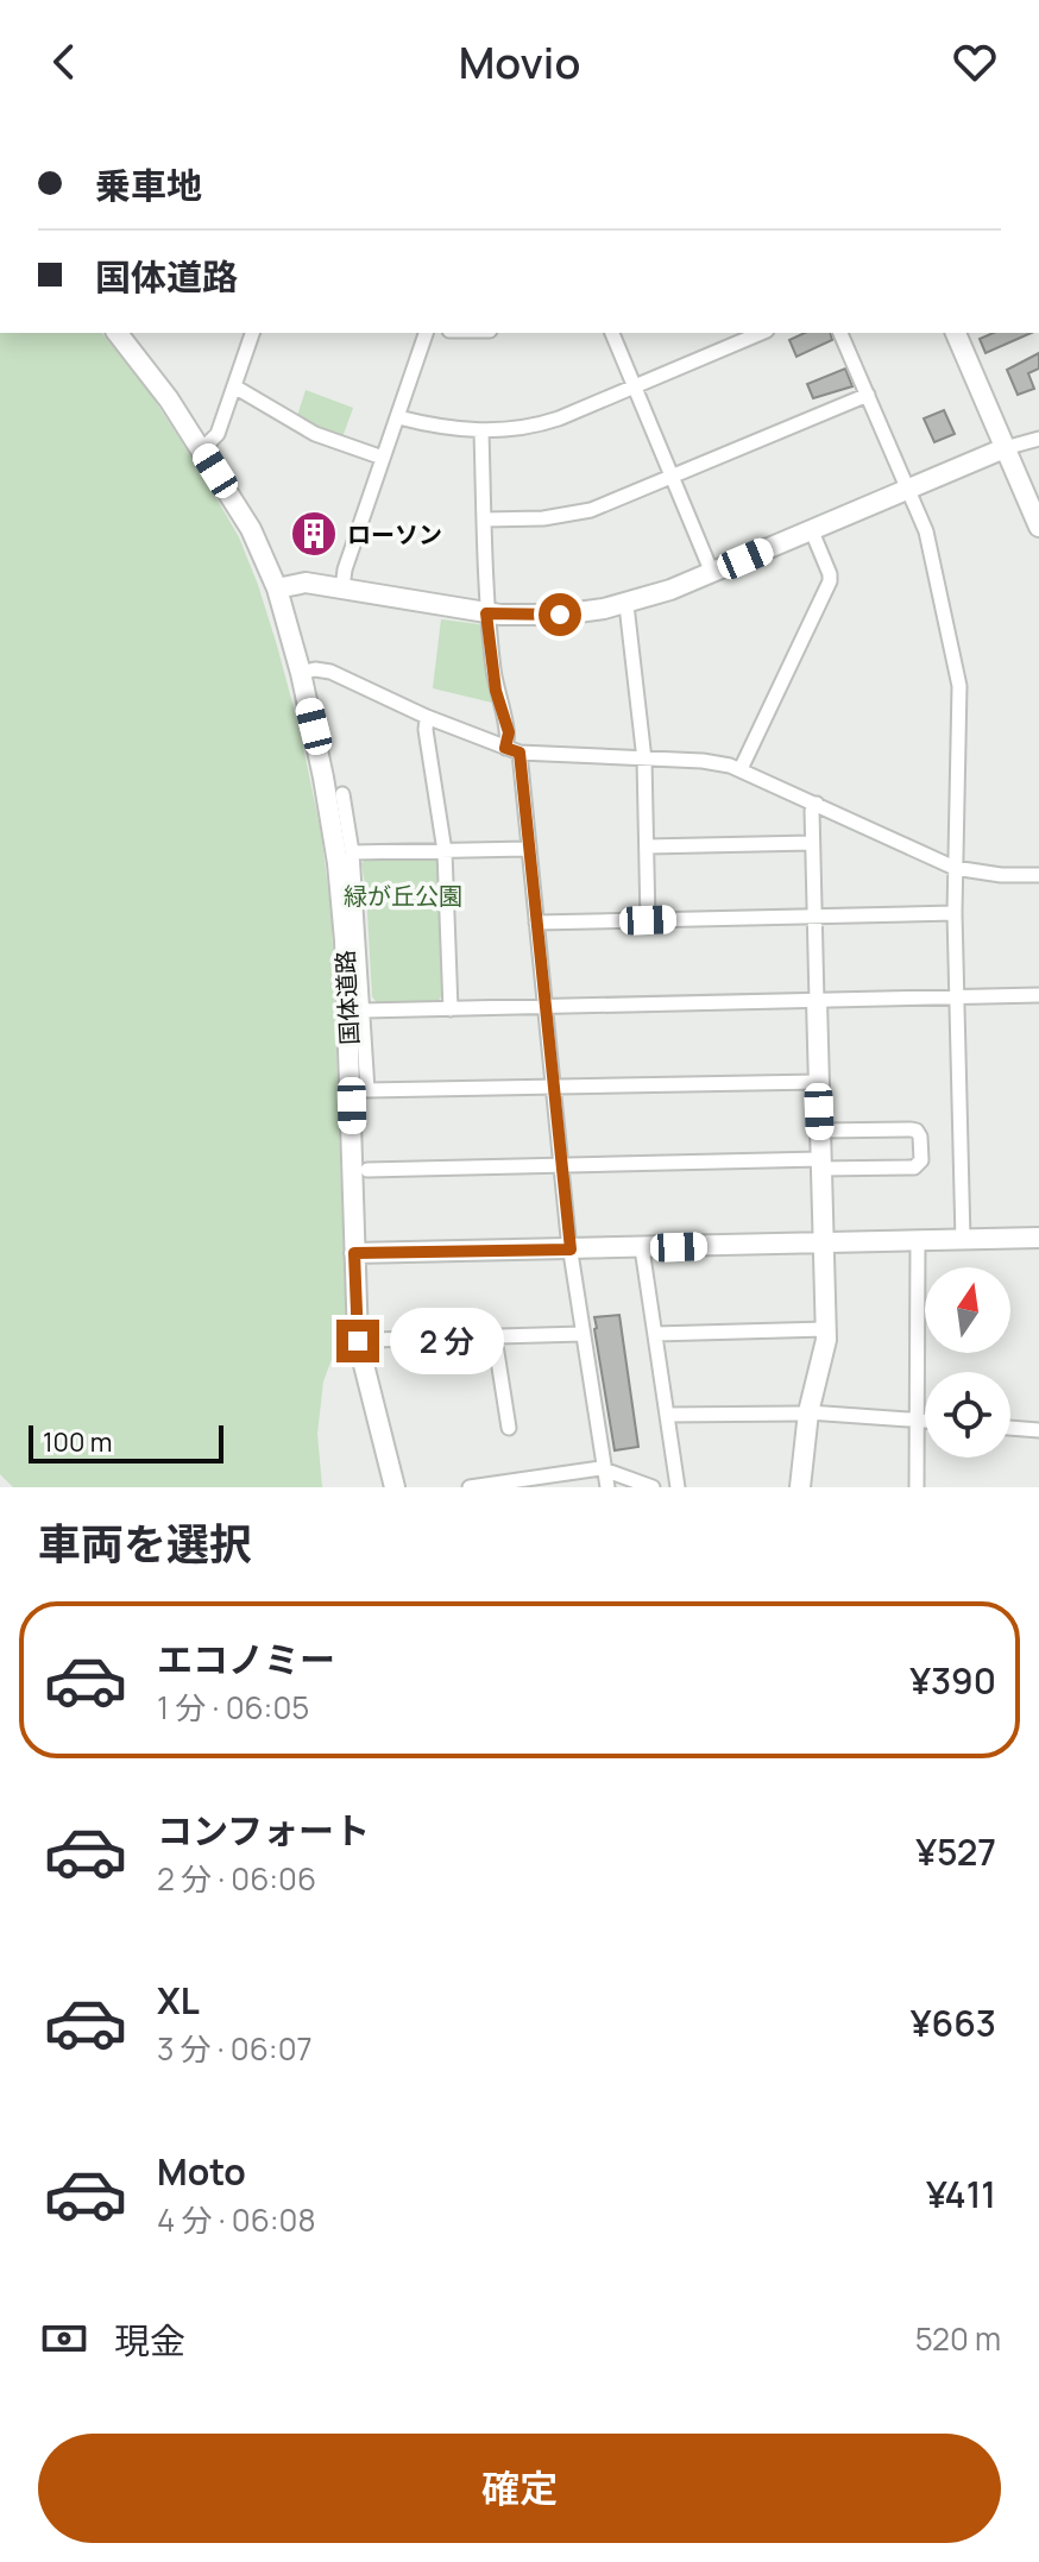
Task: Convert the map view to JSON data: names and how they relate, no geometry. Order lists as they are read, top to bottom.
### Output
{
  "streets": {
    "street": ["国体道路"]
  },
  "parks": ["緑が丘公園"],
  "places": {
    "building": ["ローソン"]
  },
  "scale_bar": "100 m",
  "north": "top",
  "page": {
    "header": "Movio",
    "banner": ["乗車地", "国体道路"],
    "bubble": "2 分",
    "scale": "100 m",
    "heading": "車両を選択",
    "list": [
      {
        "name": "エコノミー",
        "note": "1 分 · 06:05",
        "value": "¥390"
      },
      {
        "name": "コンフォート",
        "note": "2 分 · 06:06",
        "value": "¥527"
      },
      {
        "name": "XL",
        "note": "3 分 · 06:07",
        "value": "¥663"
      },
      {
        "name": "Moto",
        "note": "4 分 · 06:08",
        "value": "¥411"
      }
    ],
    "pay": ["現金", "520 m"],
    "buttons": "確定"
  }
}
